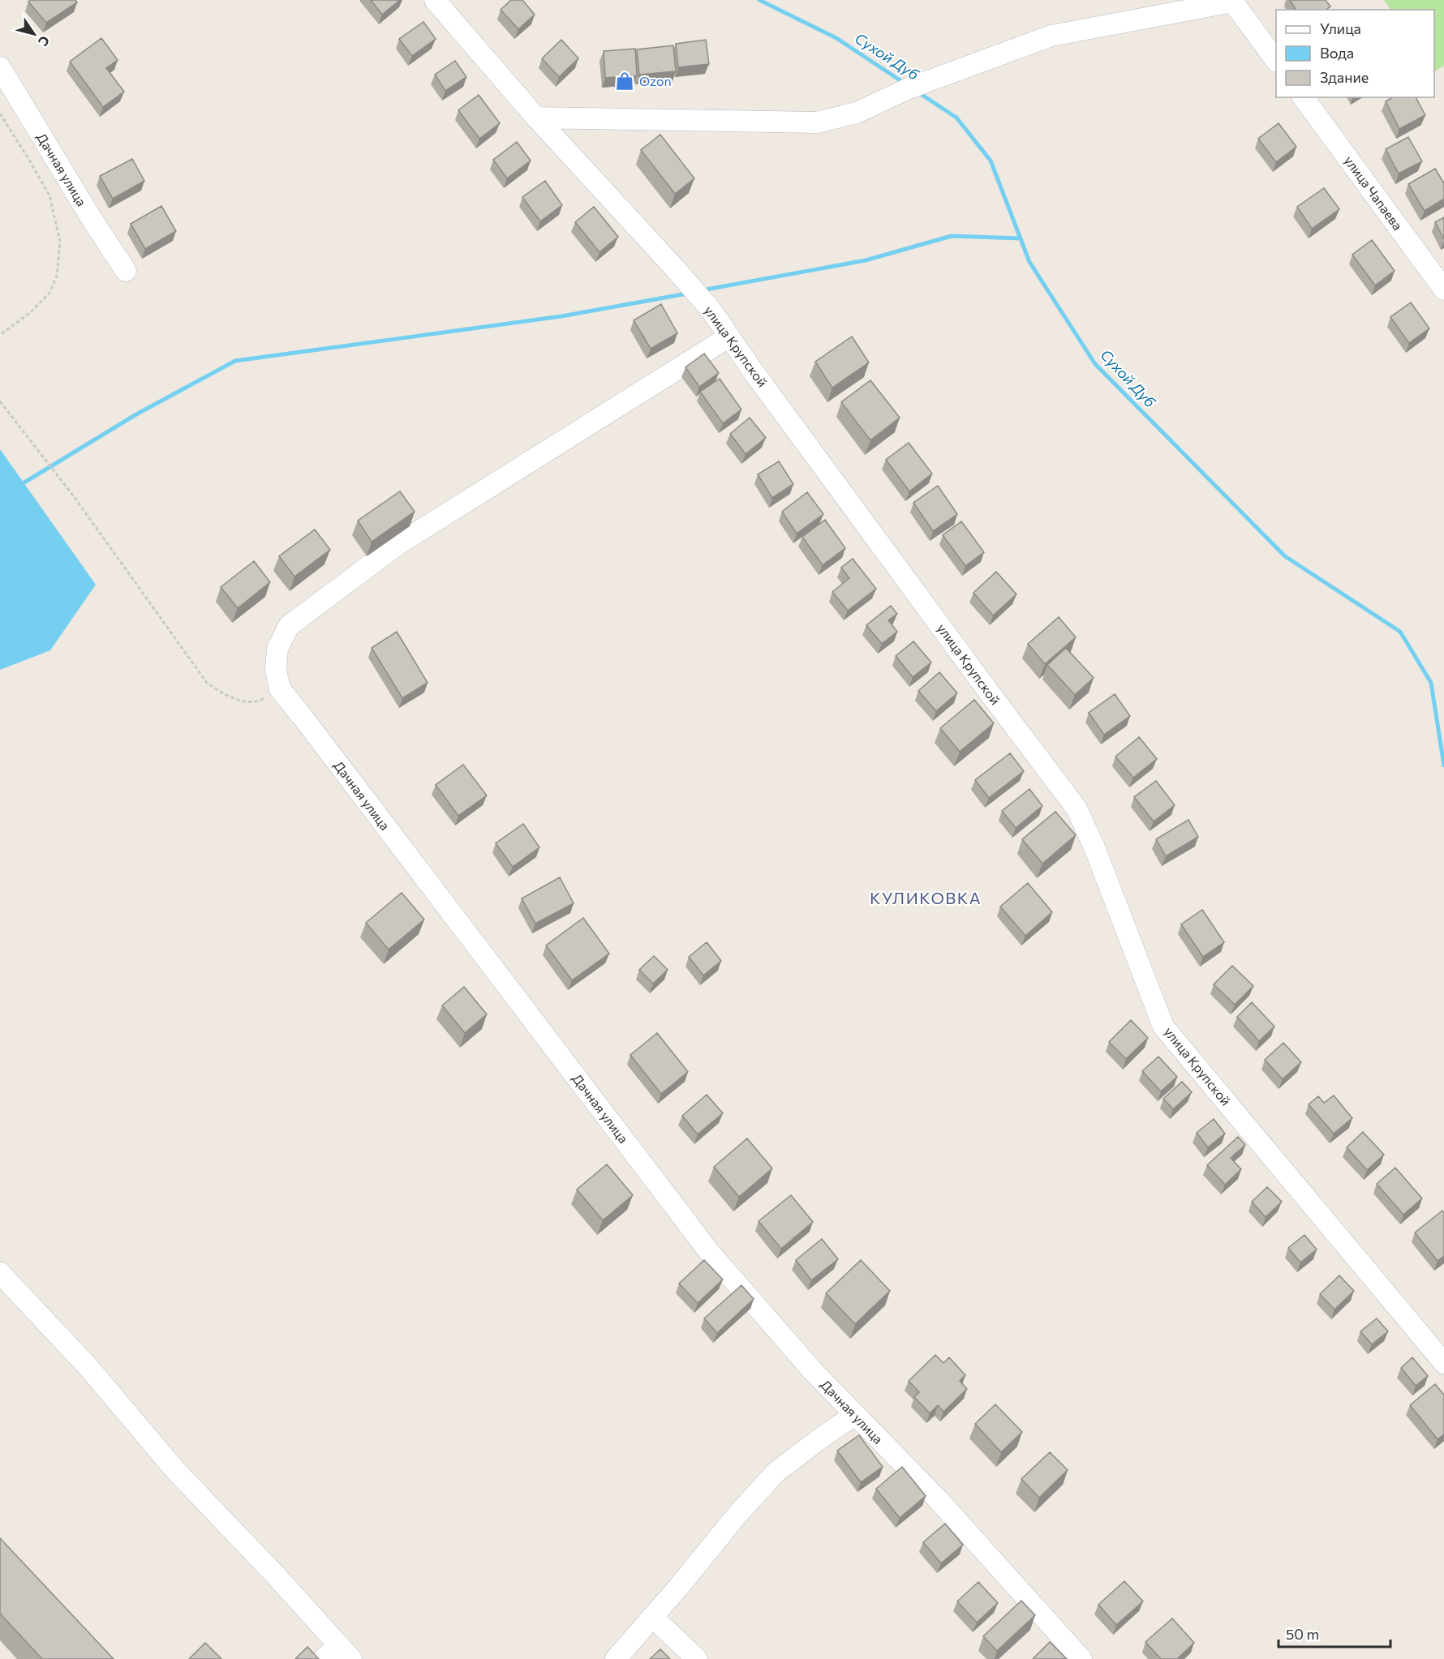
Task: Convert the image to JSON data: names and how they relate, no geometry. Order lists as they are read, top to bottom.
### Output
{
  "streets": {
    "street": ["Дачная улица", "улица Чапаева", "улица Крупской"]
  },
  "districts": ["КУЛИКОВКА"],
  "water": ["Сухой Дуб"],
  "places": {
    "shop": ["Ozon"]
  },
  "legend": ["Улица", "Вода", "Здание"],
  "scale_bar": "50 m",
  "north": "bottom right"
}
